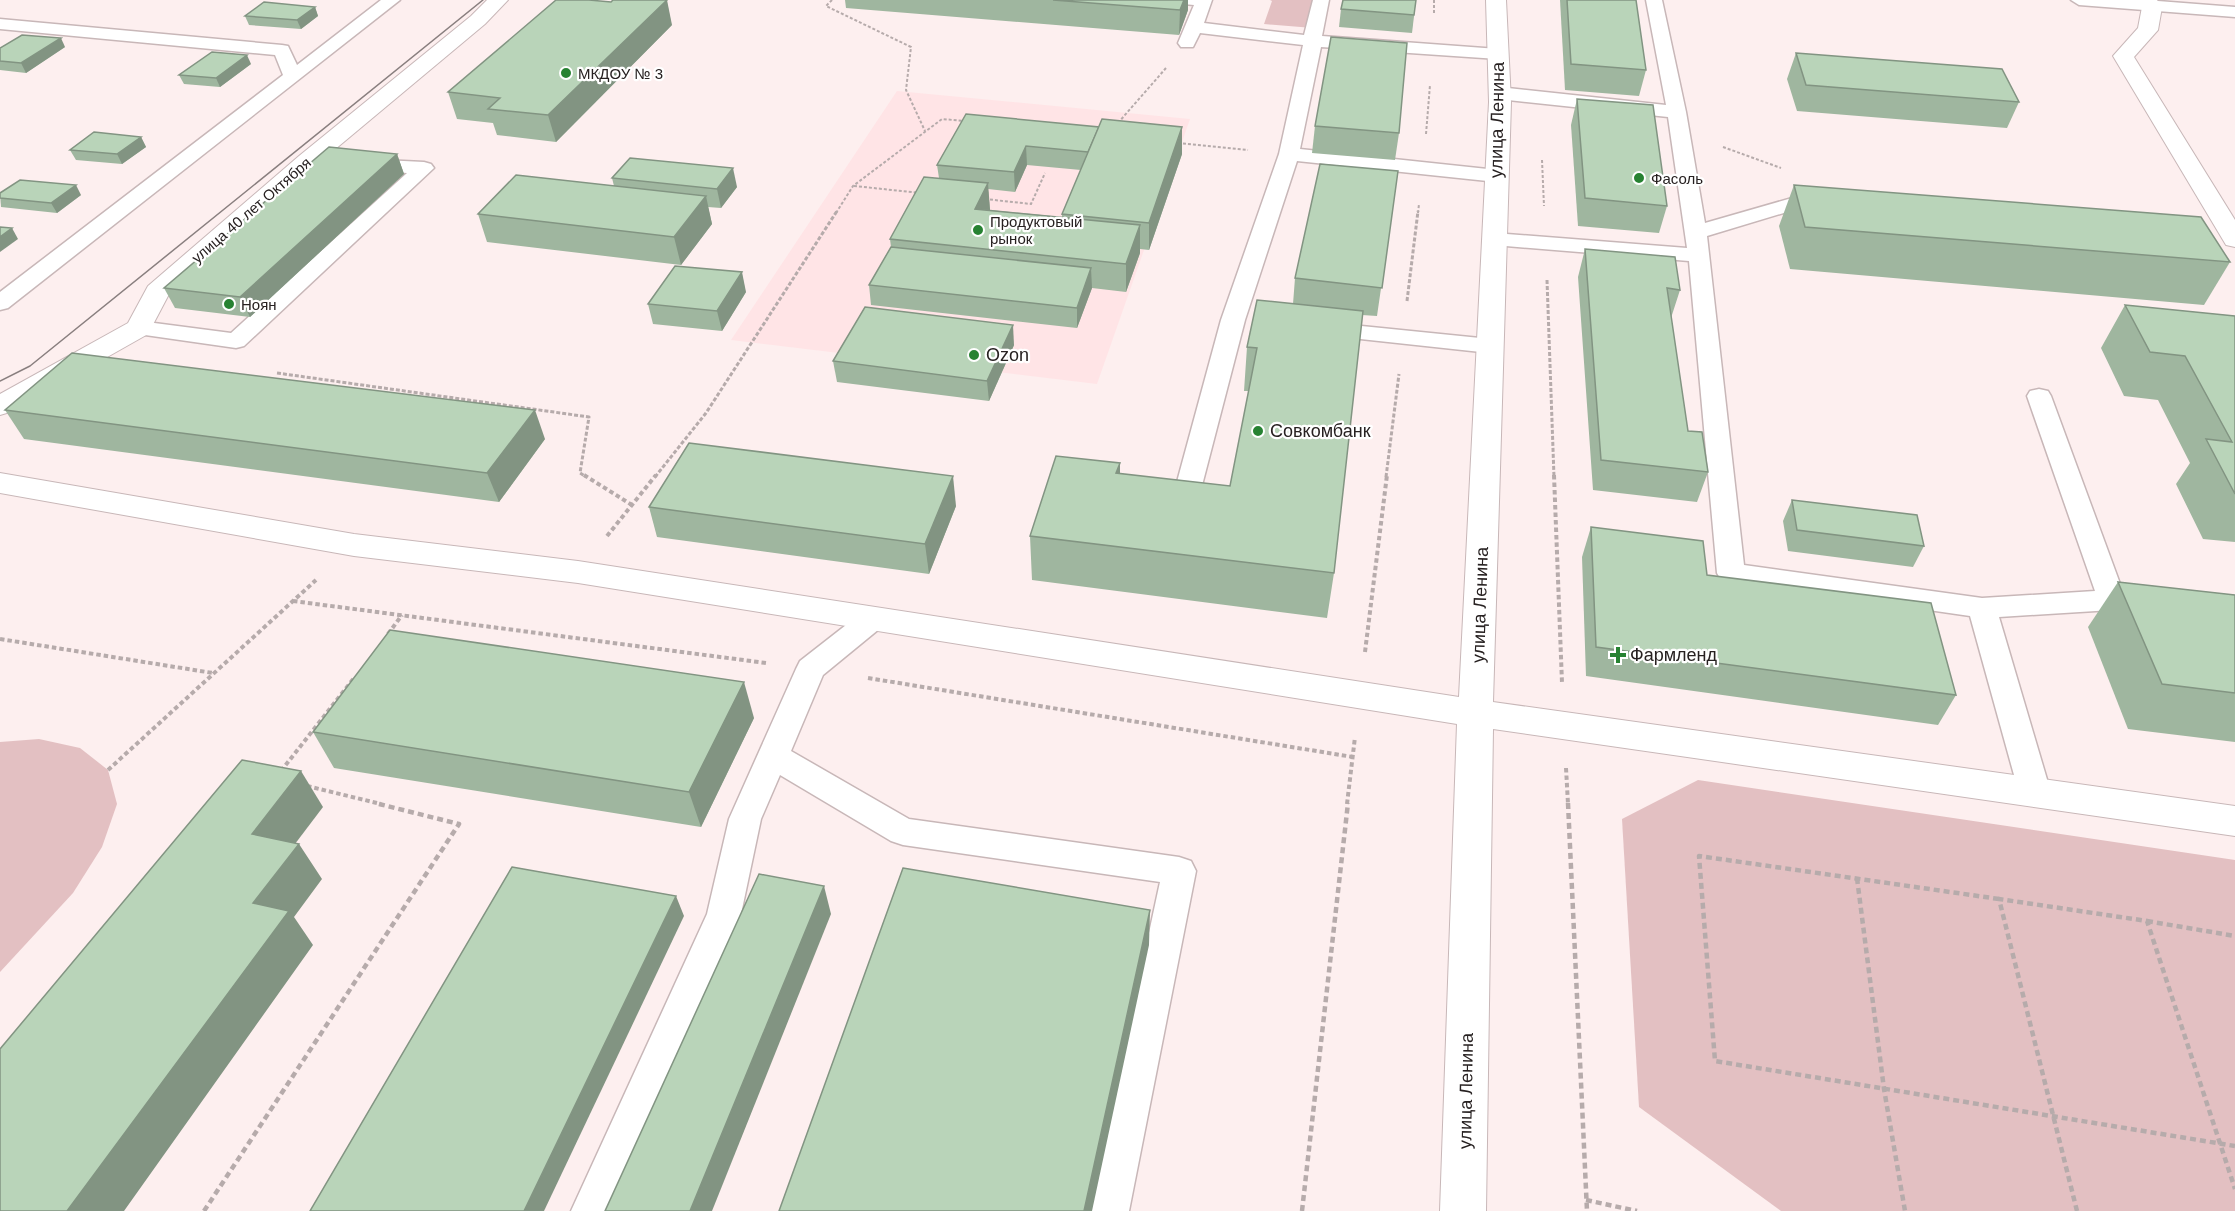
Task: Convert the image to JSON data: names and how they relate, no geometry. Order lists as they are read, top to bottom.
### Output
{
  "streets": {
    "street": ["улица Ленина", "улица 40 лет Октября"]
  },
  "places": {
    "other": [
      "МКДОУ № 3",
      "Фасоль",
      "Продуктовый рынок",
      "Ноян",
      "Ozon",
      "Совкомбанк"
    ],
    "health": ["Фармленд"]
  }
}
